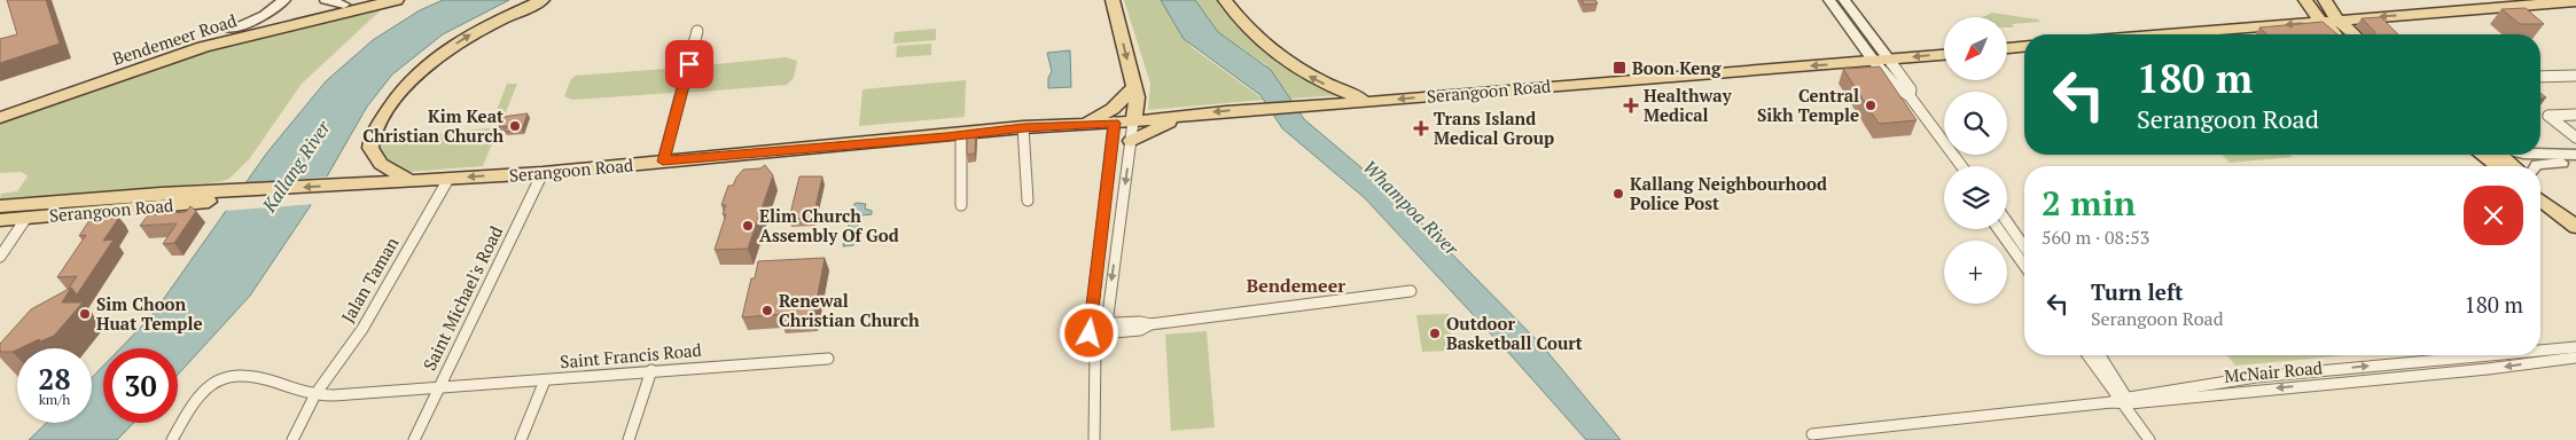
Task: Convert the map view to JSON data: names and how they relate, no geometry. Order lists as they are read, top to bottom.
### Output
{
  "streets": {
    "main road": ["Bendemeer Road", "Serangoon Road"],
    "street": [
      "Jalan Taman",
      "Saint Michael's Road",
      "Saint Francis Road",
      "McNair Road"
    ]
  },
  "crossings": [
    ["Serangoon Road", "Jalan Taman"],
    ["Serangoon Road", "Saint Michael's Road"],
    ["Saint Michael's Road", "Saint Francis Road"]
  ],
  "one_way": ["Serangoon Road"],
  "districts": ["Bendemeer"],
  "water": ["Kallang River", "Whampoa River"],
  "places": {
    "transit": ["Boon Keng"],
    "health": ["Healthway Medical", "Trans Island Medical Group"],
    "other": [
      "Central Sikh Temple",
      "Kim Keat Christian Church",
      "Kallang Neighbourhood Police Post",
      "Elim Church Assembly Of God",
      "Renewal Christian Church",
      "Sim Choon Huat Temple",
      "Outdoor Basketball Court"
    ]
  },
  "north": "bottom left",
  "page": {
    "map_buttons": "+",
    "turn": ["180 m", "Serangoon Road"],
    "heading": ["2 min", "560 m · 08:53"],
    "list": [
      {
        "name": "Turn left",
        "note": "Serangoon Road",
        "value": "180 m"
      }
    ],
    "speed": "28 km/h",
    "limit": "30"
  }
}
